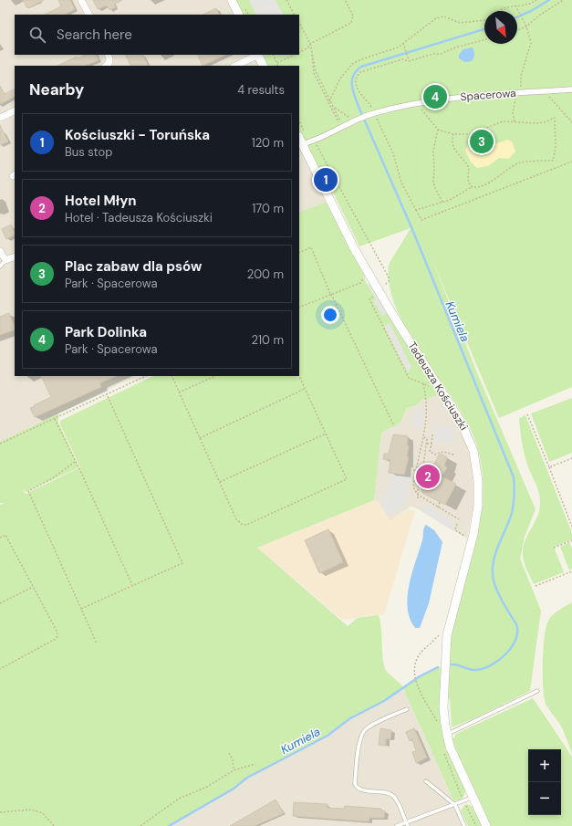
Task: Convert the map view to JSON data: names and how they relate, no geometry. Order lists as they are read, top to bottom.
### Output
{
  "streets": {
    "street": ["Spacerowa", "Tadeusza Kościuszki"]
  },
  "crossings": [
    ["Spacerowa", "Tadeusza Kościuszki"]
  ],
  "water": ["Kumiela"],
  "north": "bottom right",
  "page": {
    "search": "Search here",
    "heading": ["Nearby", "4 results"],
    "pins": [
      "4",
      "3",
      "1",
      "2"
    ],
    "list": [
      {
        "mark": "1",
        "name": "Kościuszki - Toruńska",
        "note": "Bus stop",
        "value": "120 m"
      },
      {
        "mark": "2",
        "name": "Hotel Młyn",
        "note": "Hotel · Tadeusza Kościuszki",
        "value": "170 m"
      },
      {
        "mark": "3",
        "name": "Plac zabaw dla psów",
        "note": "Park · Spacerowa",
        "value": "200 m"
      },
      {
        "mark": "4",
        "name": "Park Dolinka",
        "note": "Park · Spacerowa",
        "value": "210 m"
      }
    ],
    "map_buttons": ["+", "−"]
  }
}
